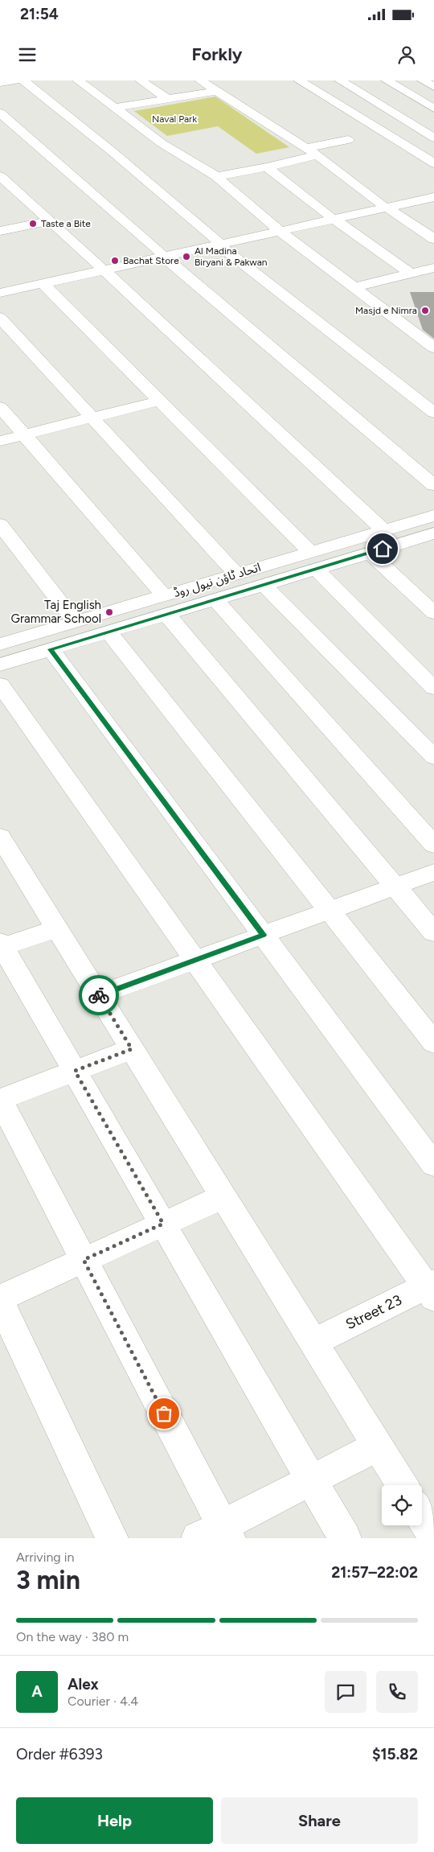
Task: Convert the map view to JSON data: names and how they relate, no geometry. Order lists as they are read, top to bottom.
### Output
{
  "streets": {
    "street": ["اتحاد ٹاؤن نیول روڈ", "Street 23"]
  },
  "parks": ["Naval Park"],
  "places": [
    "Taste a Bite",
    "Al Madina Biryani & Pakwan",
    "Bachat Store",
    "Masjd e Nimra",
    "Taj English Grammar School"
  ],
  "page": {
    "status": "21:54",
    "header": "Forkly",
    "heading": ["3 min", "Arriving in", "21:57–22:02"],
    "panel": [
      "Alex",
      "Courier · 4.4",
      "Order #6393",
      "$15.82"
    ],
    "bar": "On the way · 380 m",
    "round": "A",
    "buttons": ["Help", "Share"]
  }
}
